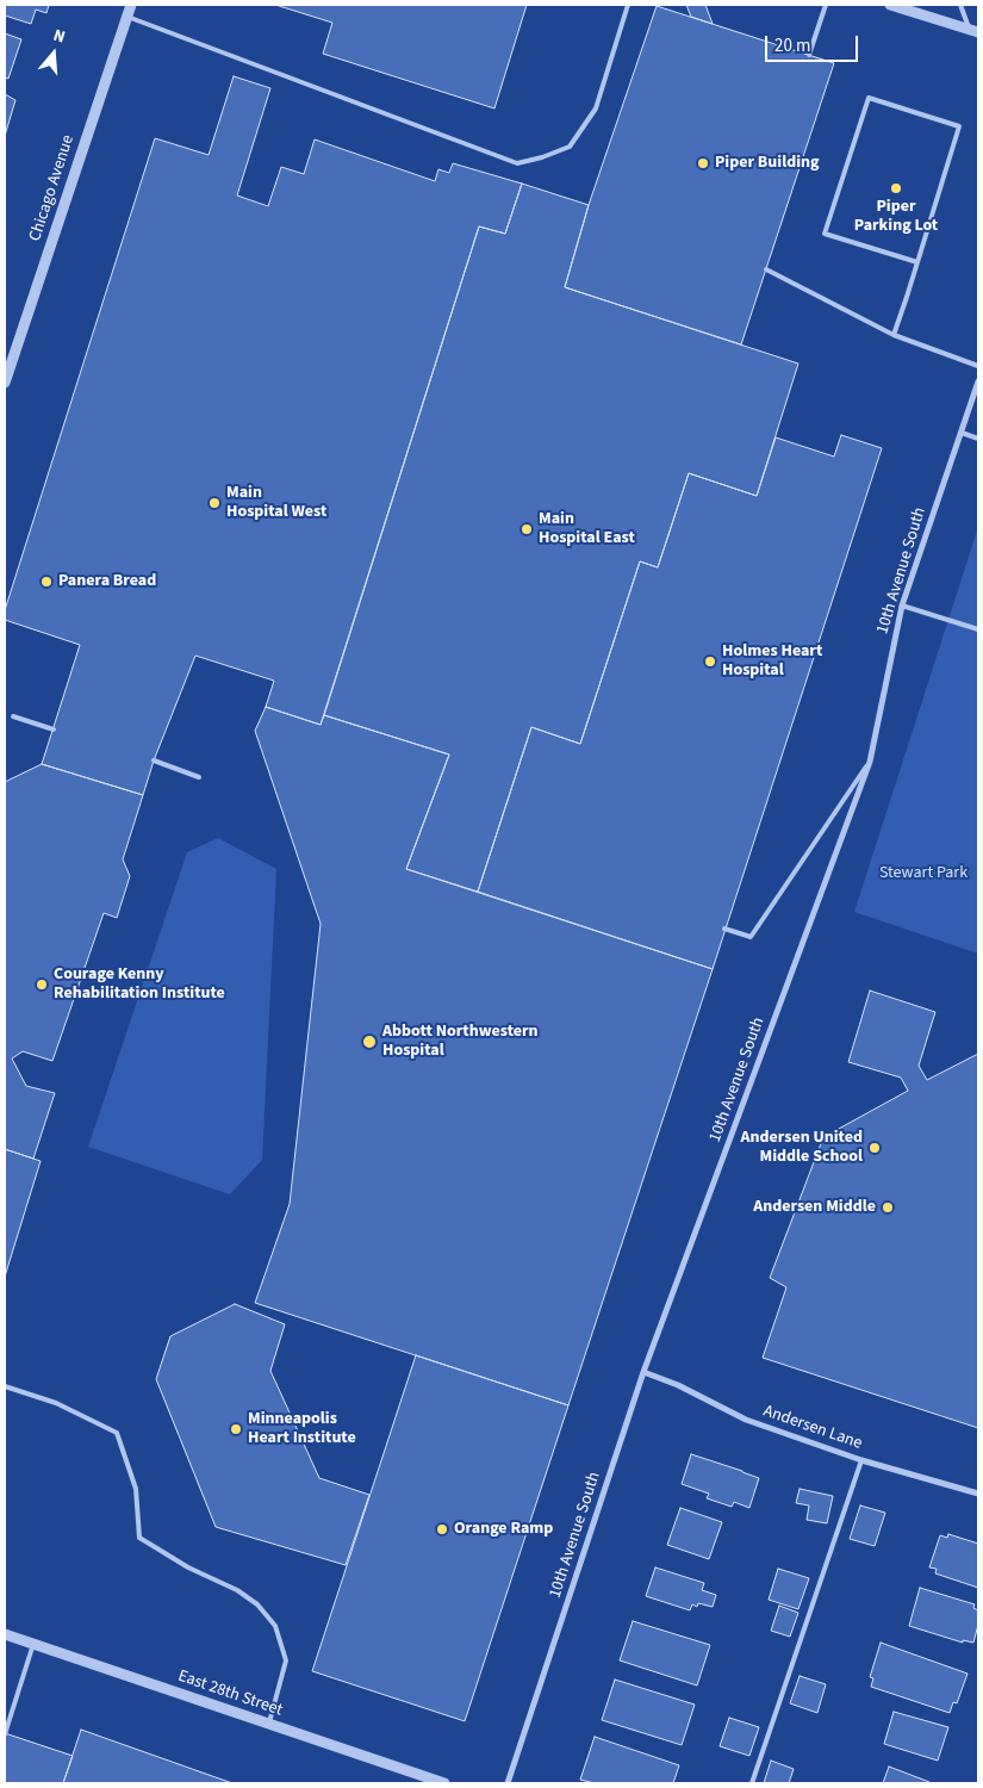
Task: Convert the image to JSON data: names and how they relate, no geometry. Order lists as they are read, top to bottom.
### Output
{
  "streets": {
    "street": [
      "Chicago Avenue",
      "10th Avenue South",
      "Andersen Lane",
      "East 28th Street"
    ]
  },
  "crossings": [
    ["10th Avenue South", "Andersen Lane"]
  ],
  "parks": ["Stewart Park"],
  "places": [
    "Piper Building",
    "Piper Parking Lot",
    "Main Hospital West",
    "Main Hospital East",
    "Panera Bread",
    "Holmes Heart Hospital",
    "Courage Kenny Rehabilitation Institute",
    "Abbott Northwestern Hospital",
    "Andersen United Middle School",
    "Andersen Middle",
    "Minneapolis Heart Institute",
    "Orange Ramp"
  ],
  "scale_bar": "20 m",
  "north": "top"
}
